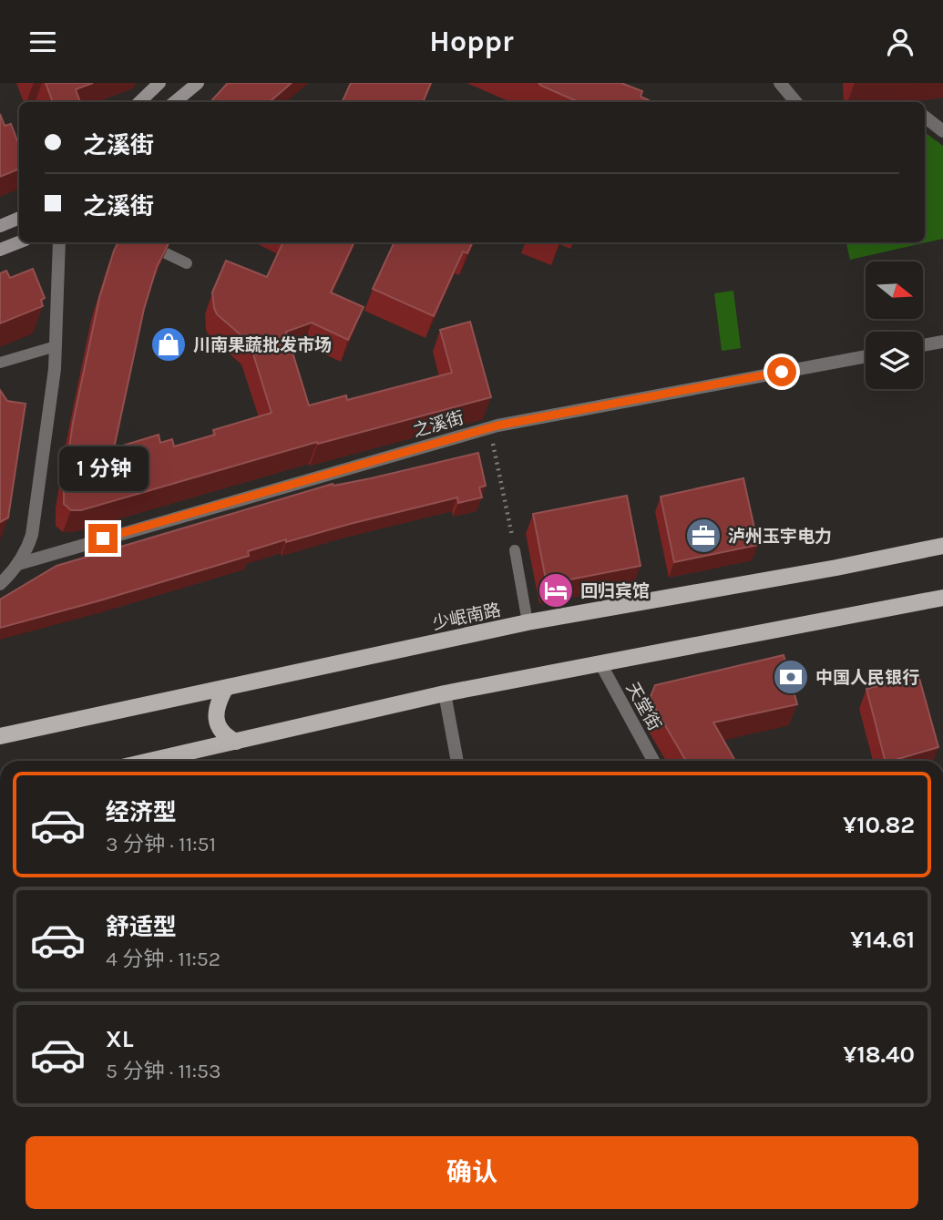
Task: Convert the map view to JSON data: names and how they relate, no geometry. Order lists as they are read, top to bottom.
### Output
{
  "streets": {
    "main road": ["少岷南路"],
    "street": ["之溪街", "天堂街"]
  },
  "places": {
    "shop": ["川南果蔬批发市场"],
    "office": ["泸州玉宇电力"],
    "hotel": ["回归宾馆"],
    "bank": ["中国人民银行"]
  },
  "north": "right",
  "page": {
    "header": "Hoppr",
    "banner": ["之溪街", "之溪街"],
    "bubble": "1 分钟",
    "list": [
      {
        "name": "经济型",
        "note": "3 分钟 · 11:51",
        "value": "¥10.82"
      },
      {
        "name": "舒适型",
        "note": "4 分钟 · 11:52",
        "value": "¥14.61"
      },
      {
        "name": "XL",
        "note": "5 分钟 · 11:53",
        "value": "¥18.40"
      }
    ],
    "buttons": "确认"
  }
}
